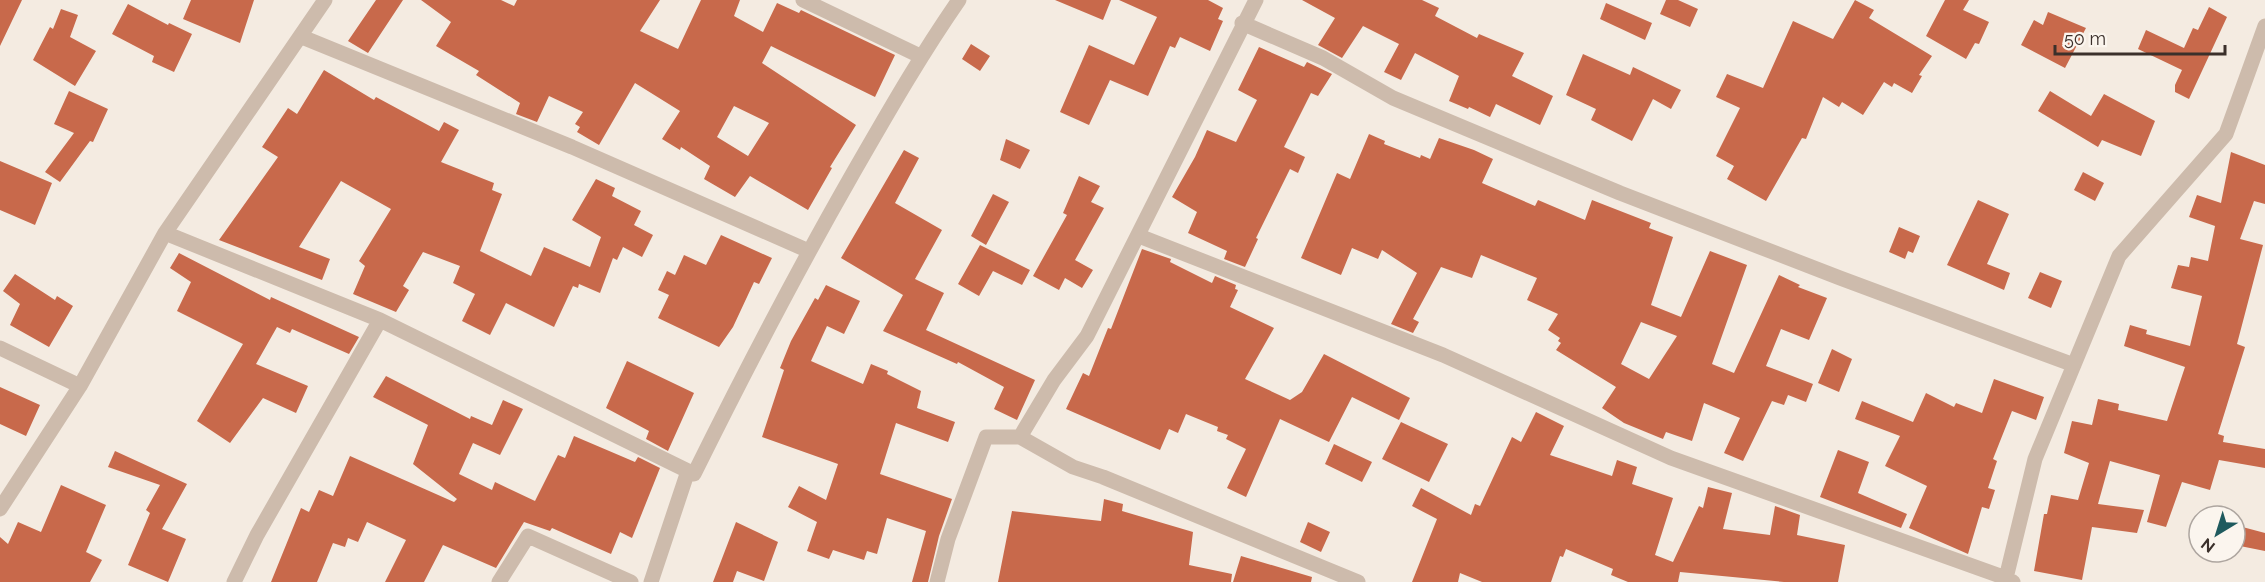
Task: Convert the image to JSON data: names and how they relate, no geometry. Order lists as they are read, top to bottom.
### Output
{
  "scale_bar": "50 m",
  "north": "bottom left"
}
